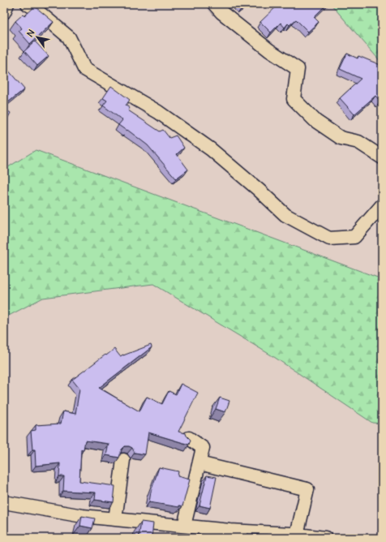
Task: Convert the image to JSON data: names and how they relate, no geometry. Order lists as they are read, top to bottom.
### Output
{
  "north": "top left"
}
